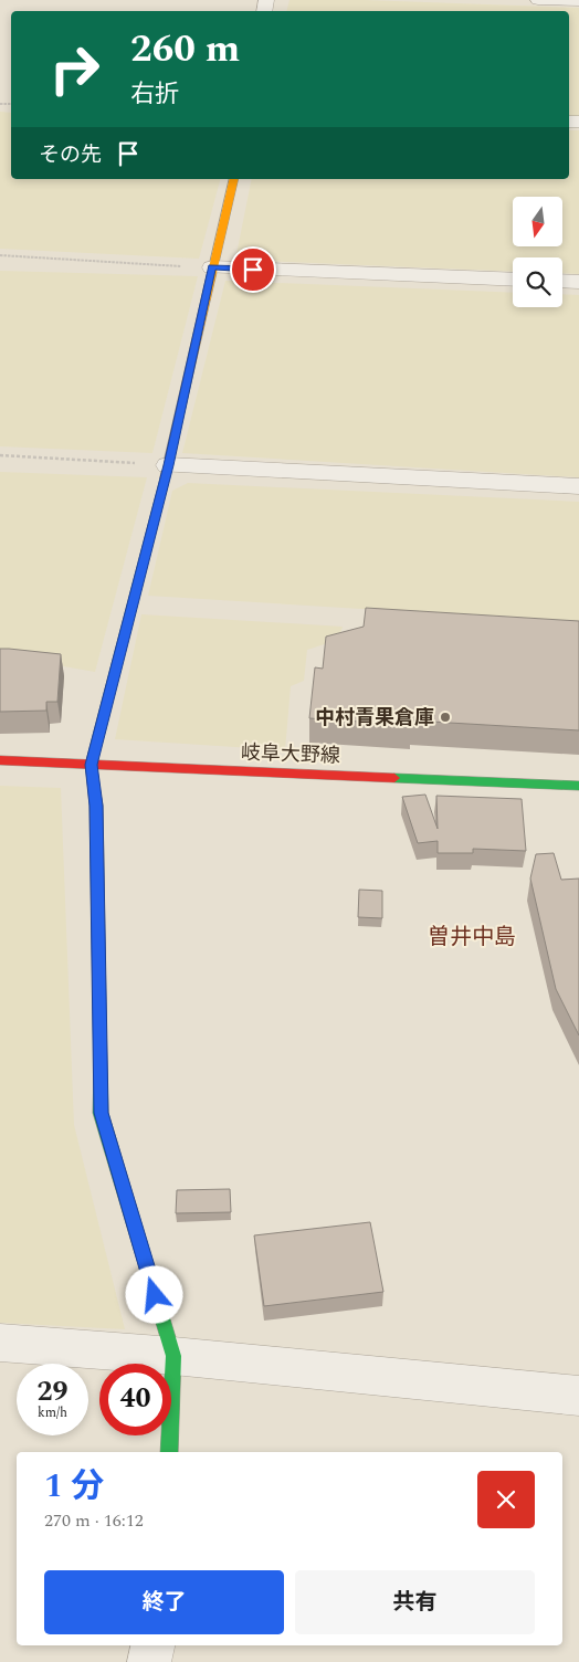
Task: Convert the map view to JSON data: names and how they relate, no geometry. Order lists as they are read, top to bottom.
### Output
{
  "streets": {
    "street": ["岐阜大野線"]
  },
  "districts": ["曽井中島"],
  "places": ["中村青果倉庫"],
  "north": "bottom",
  "page": {
    "turn": ["260 m", "右折"],
    "then": "その先",
    "speed": "29 km/h",
    "limit": "40",
    "heading": ["1 分", "270 m · 16:12"],
    "buttons": ["終了", "共有"]
  }
}
